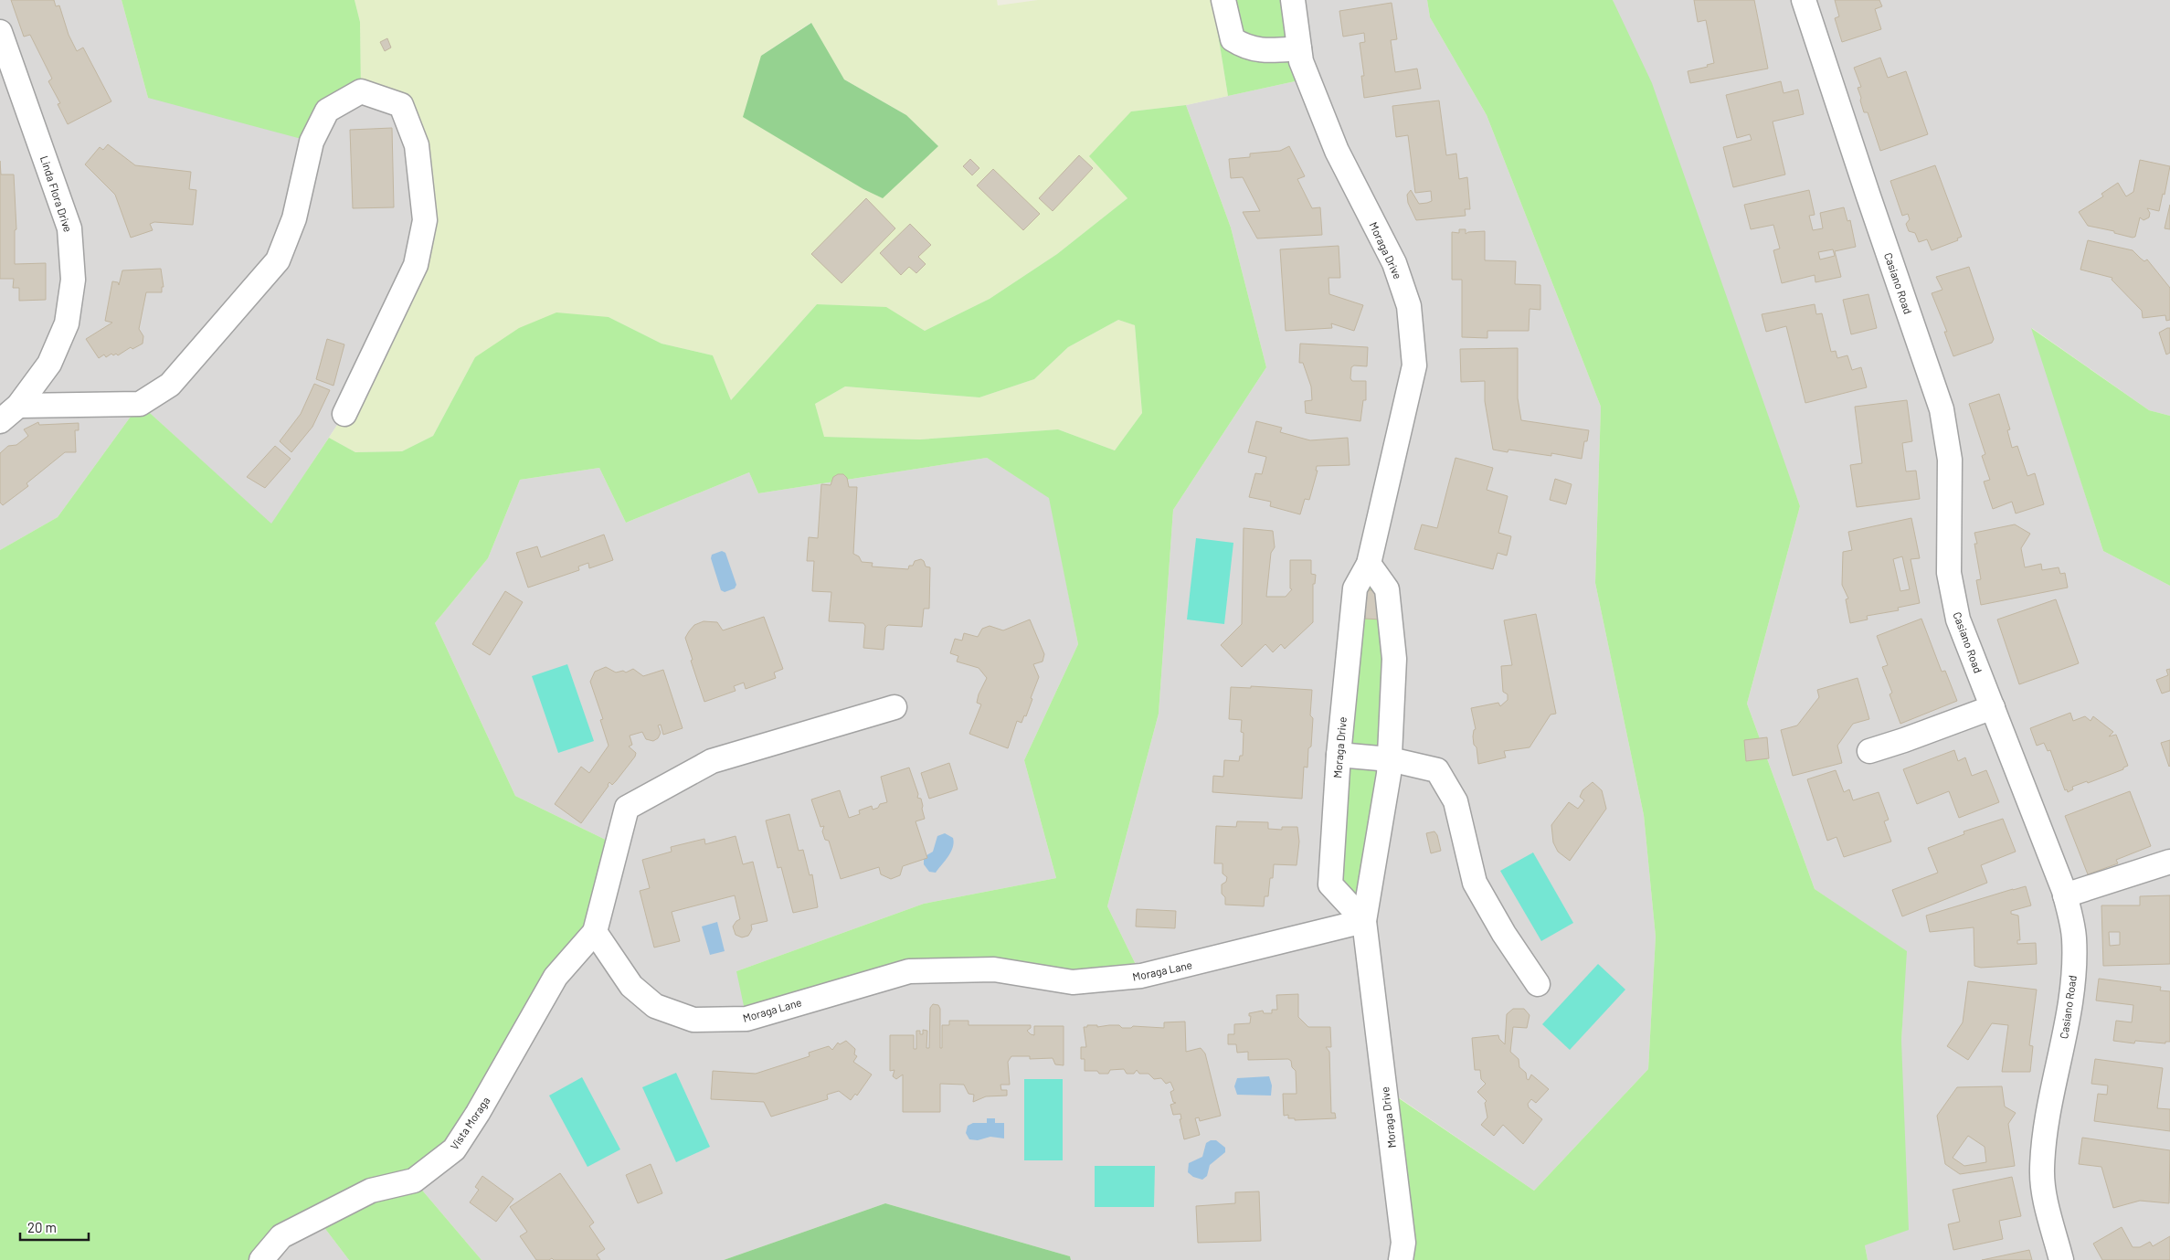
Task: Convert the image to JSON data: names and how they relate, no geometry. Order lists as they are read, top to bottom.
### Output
{
  "streets": {
    "street": [
      "Linda Flora Drive",
      "Moraga Drive",
      "Casiano Road",
      "Moraga Lane",
      "Vista Moraga"
    ]
  },
  "crossings": [
    ["Moraga Drive", "Moraga Lane"],
    ["Moraga Lane", "Vista Moraga"]
  ],
  "scale_bar": "20 m"
}
